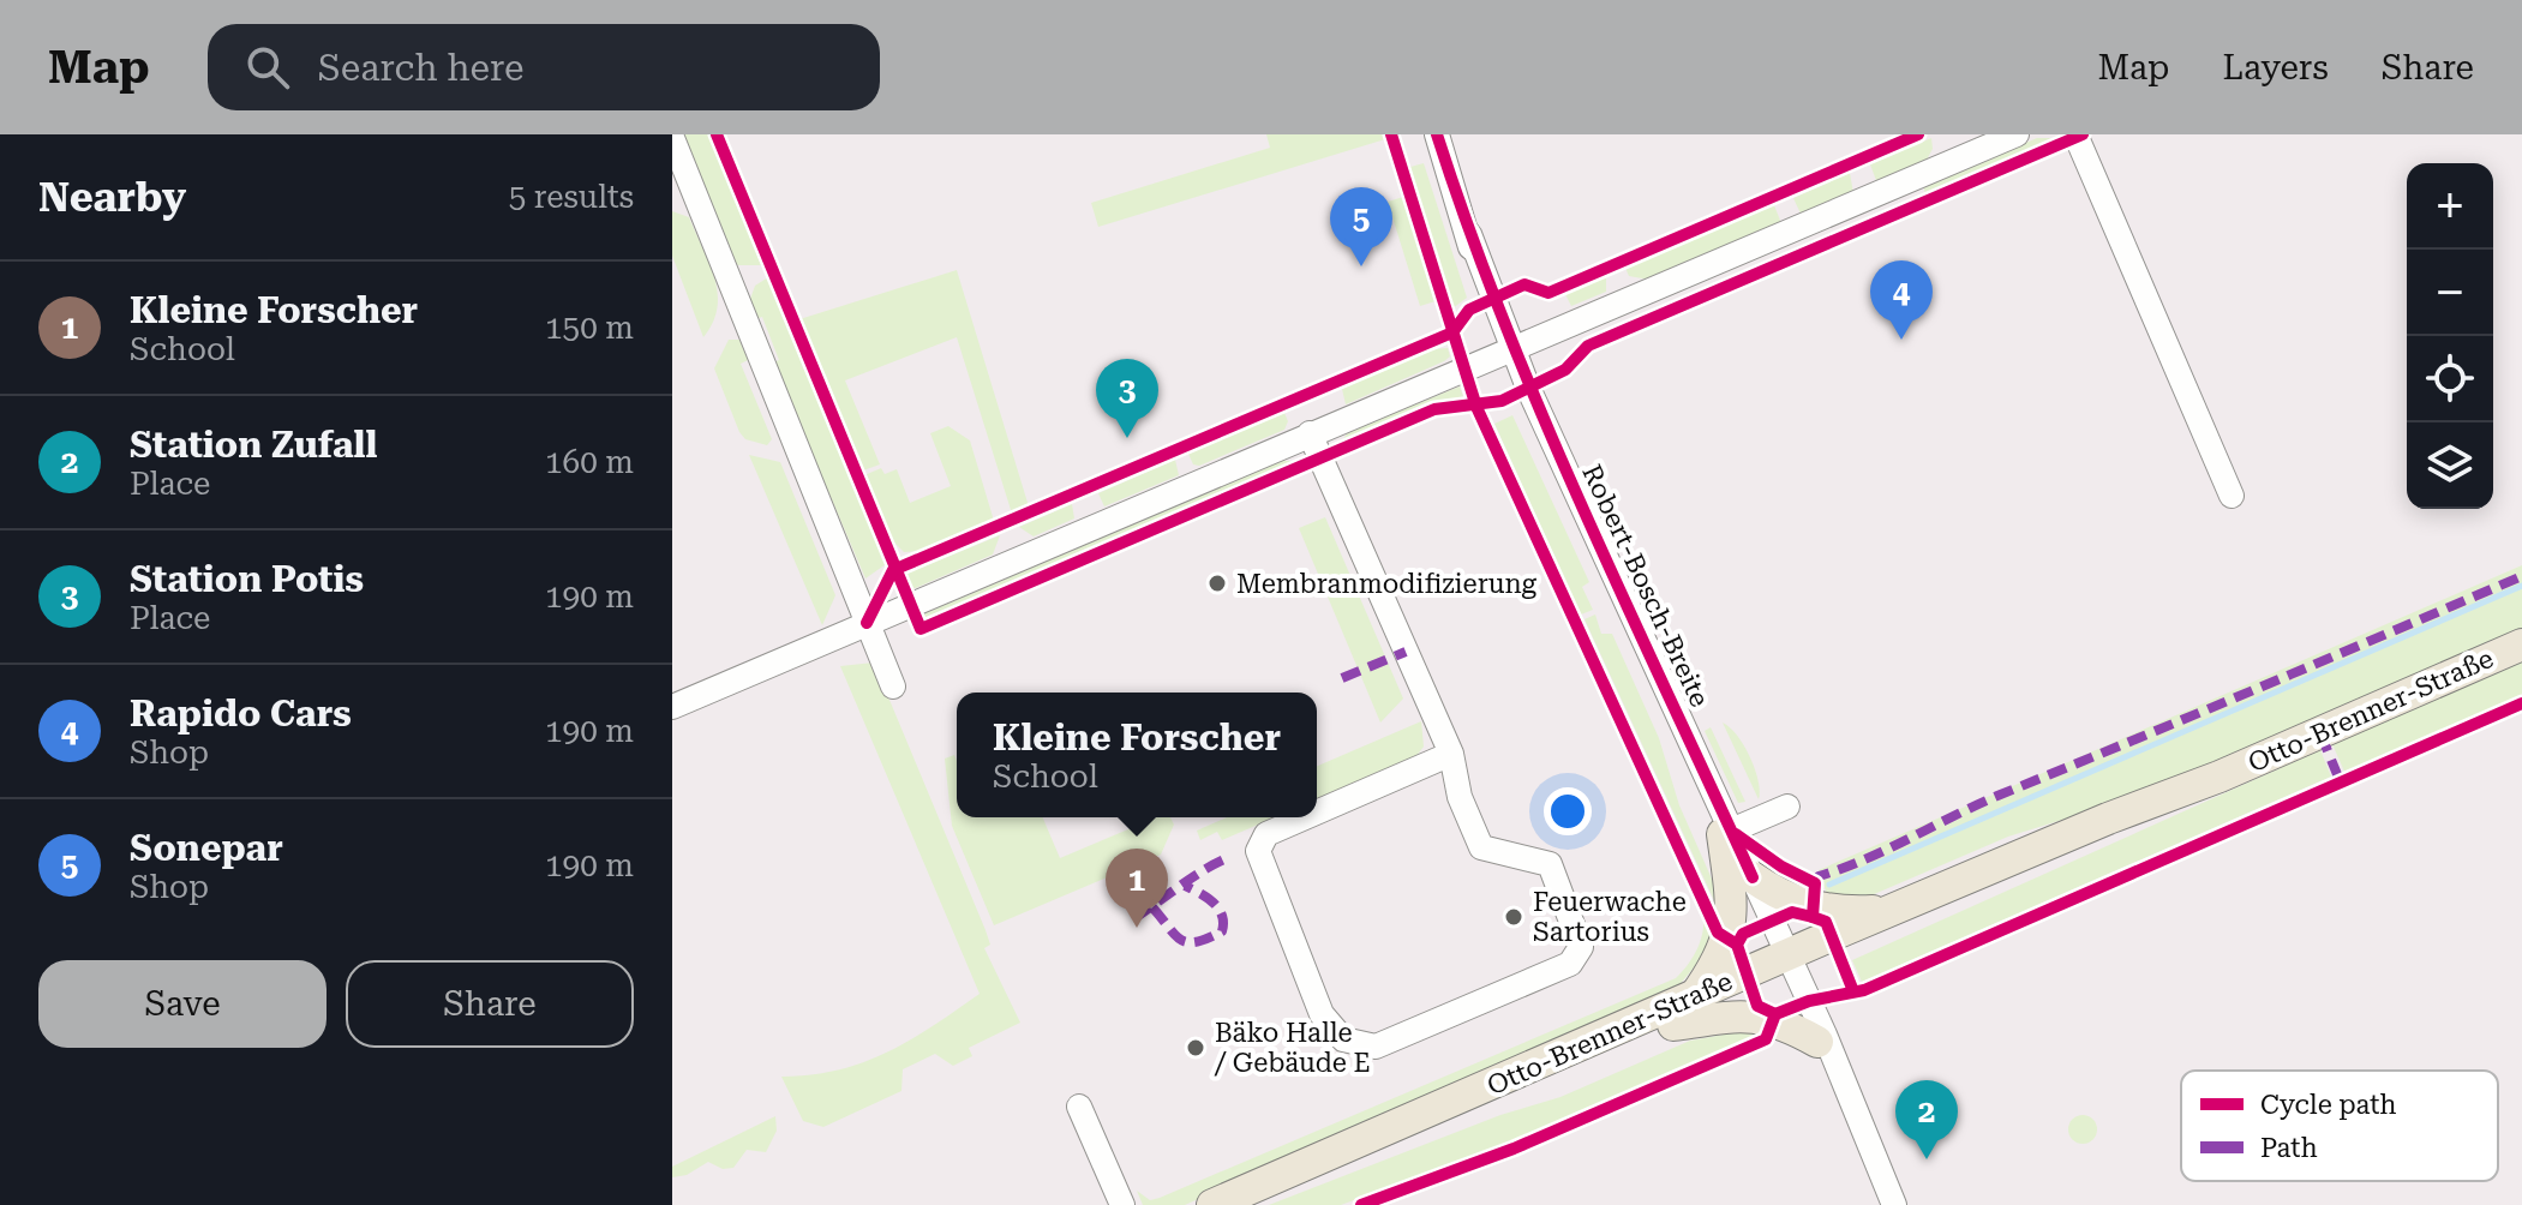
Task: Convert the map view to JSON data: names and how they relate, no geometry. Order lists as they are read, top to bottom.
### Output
{
  "streets": {
    "main road": ["Otto-Brenner-Straße"],
    "street": ["Robert-Bosch-Breite"]
  },
  "crossings": [
    ["Robert-Bosch-Breite", "Otto-Brenner-Straße"]
  ],
  "places": ["Membranmodifizierung", "Feuerwache Sartorius", "Bäko Halle / Gebäude E"],
  "legend": ["Cycle path", "Path"],
  "page": {
    "header": "Map",
    "search": "Search here",
    "nav": ["Map", "Layers", "Share"],
    "heading": ["Nearby", "5 results"],
    "map_buttons": ["+", "−"],
    "pins": [
      "5",
      "4",
      "3",
      "1",
      "2"
    ],
    "list": [
      {
        "mark": "1",
        "name": "Kleine Forscher",
        "note": "School",
        "value": "150 m"
      },
      {
        "mark": "2",
        "name": "Station Zufall",
        "note": "Place",
        "value": "160 m"
      },
      {
        "mark": "3",
        "name": "Station Potis",
        "note": "Place",
        "value": "190 m"
      },
      {
        "mark": "4",
        "name": "Rapido Cars",
        "note": "Shop",
        "value": "190 m"
      },
      {
        "mark": "5",
        "name": "Sonepar",
        "note": "Shop",
        "value": "190 m"
      }
    ],
    "popup": ["Kleine Forscher", "School"],
    "buttons": ["Save", "Share"]
  }
}
